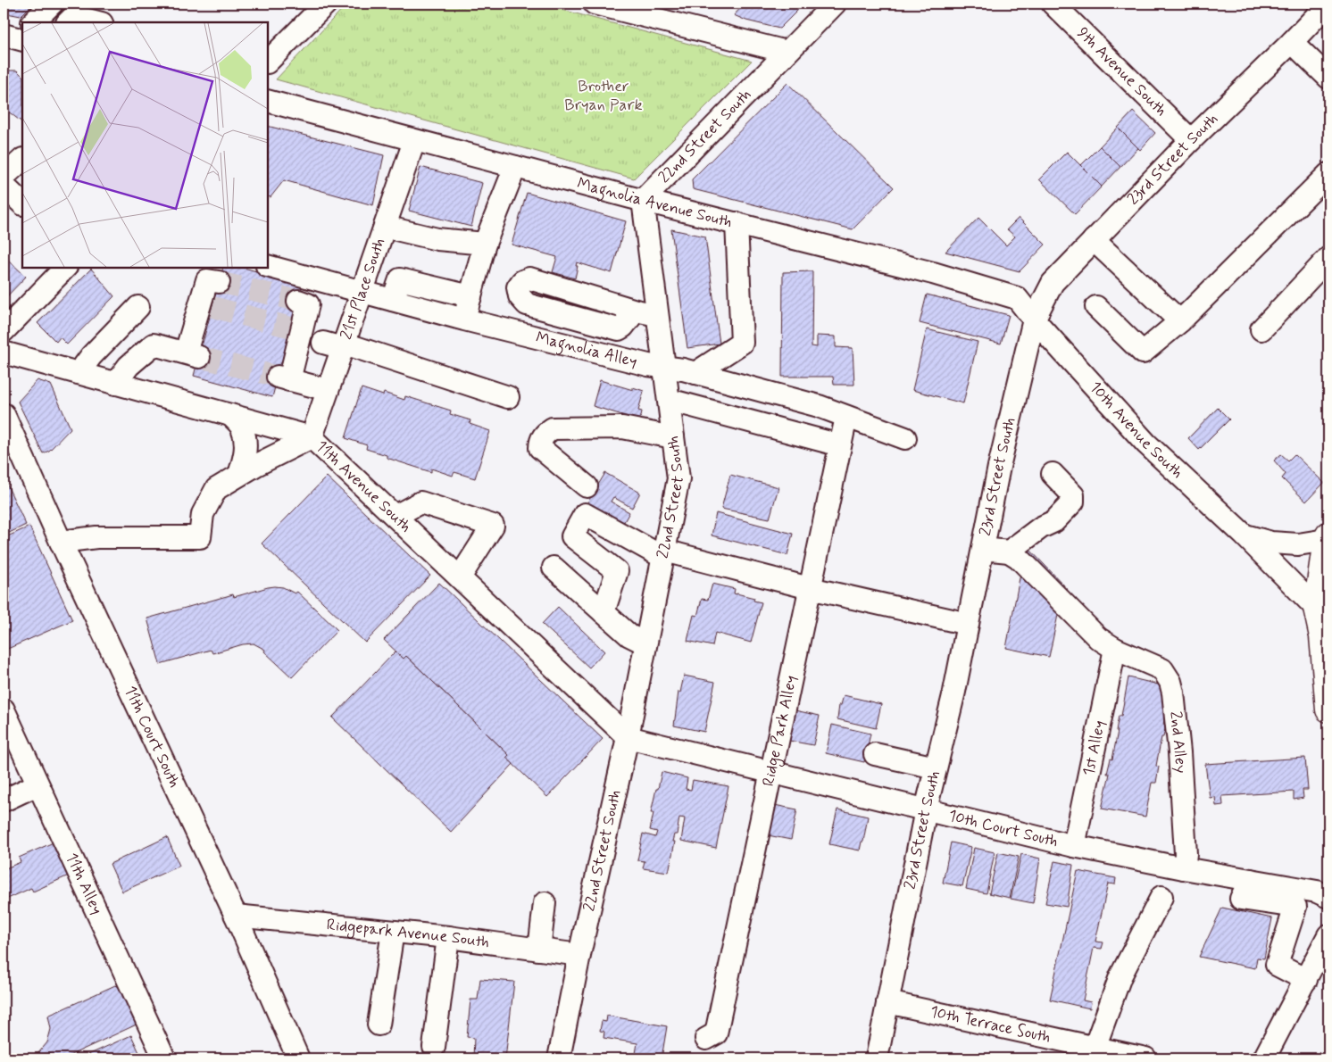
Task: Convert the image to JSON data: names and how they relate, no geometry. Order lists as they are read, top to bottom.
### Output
{
  "streets": {
    "street": [
      "9th Avenue South",
      "22nd Street South",
      "23rd Street South",
      "Magnolia Avenue South",
      "21st Place South",
      "Magnolia Alley",
      "10th Avenue South",
      "11th Avenue South",
      "Ridge Park Alley",
      "11th Court South",
      "2nd Alley",
      "1st Alley",
      "10th Court South",
      "11th Alley",
      "Ridgepark Avenue South",
      "10th Terrace South"
    ]
  },
  "crossings": [
    ["9th Avenue South", "23rd Street South"],
    ["22nd Street South", "Magnolia Avenue South"],
    ["22nd Street South", "Magnolia Alley"],
    ["22nd Street South", "11th Avenue South"],
    ["22nd Street South", "10th Court South"],
    ["22nd Street South", "Ridgepark Avenue South"],
    ["23rd Street South", "Magnolia Avenue South"],
    ["23rd Street South", "10th Avenue South"],
    ["23rd Street South", "10th Court South"],
    ["23rd Street South", "10th Terrace South"],
    ["Magnolia Avenue South", "21st Place South"],
    ["Magnolia Avenue South", "10th Avenue South"],
    ["21st Place South", "Magnolia Alley"],
    ["21st Place South", "11th Avenue South"],
    ["Magnolia Alley", "Ridge Park Alley"],
    ["11th Avenue South", "10th Court South"],
    ["Ridge Park Alley", "10th Court South"],
    ["11th Court South", "Ridgepark Avenue South"],
    ["2nd Alley", "1st Alley"],
    ["2nd Alley", "10th Court South"],
    ["1st Alley", "10th Court South"]
  ],
  "parks": ["Brother Bryan Park"]
}
